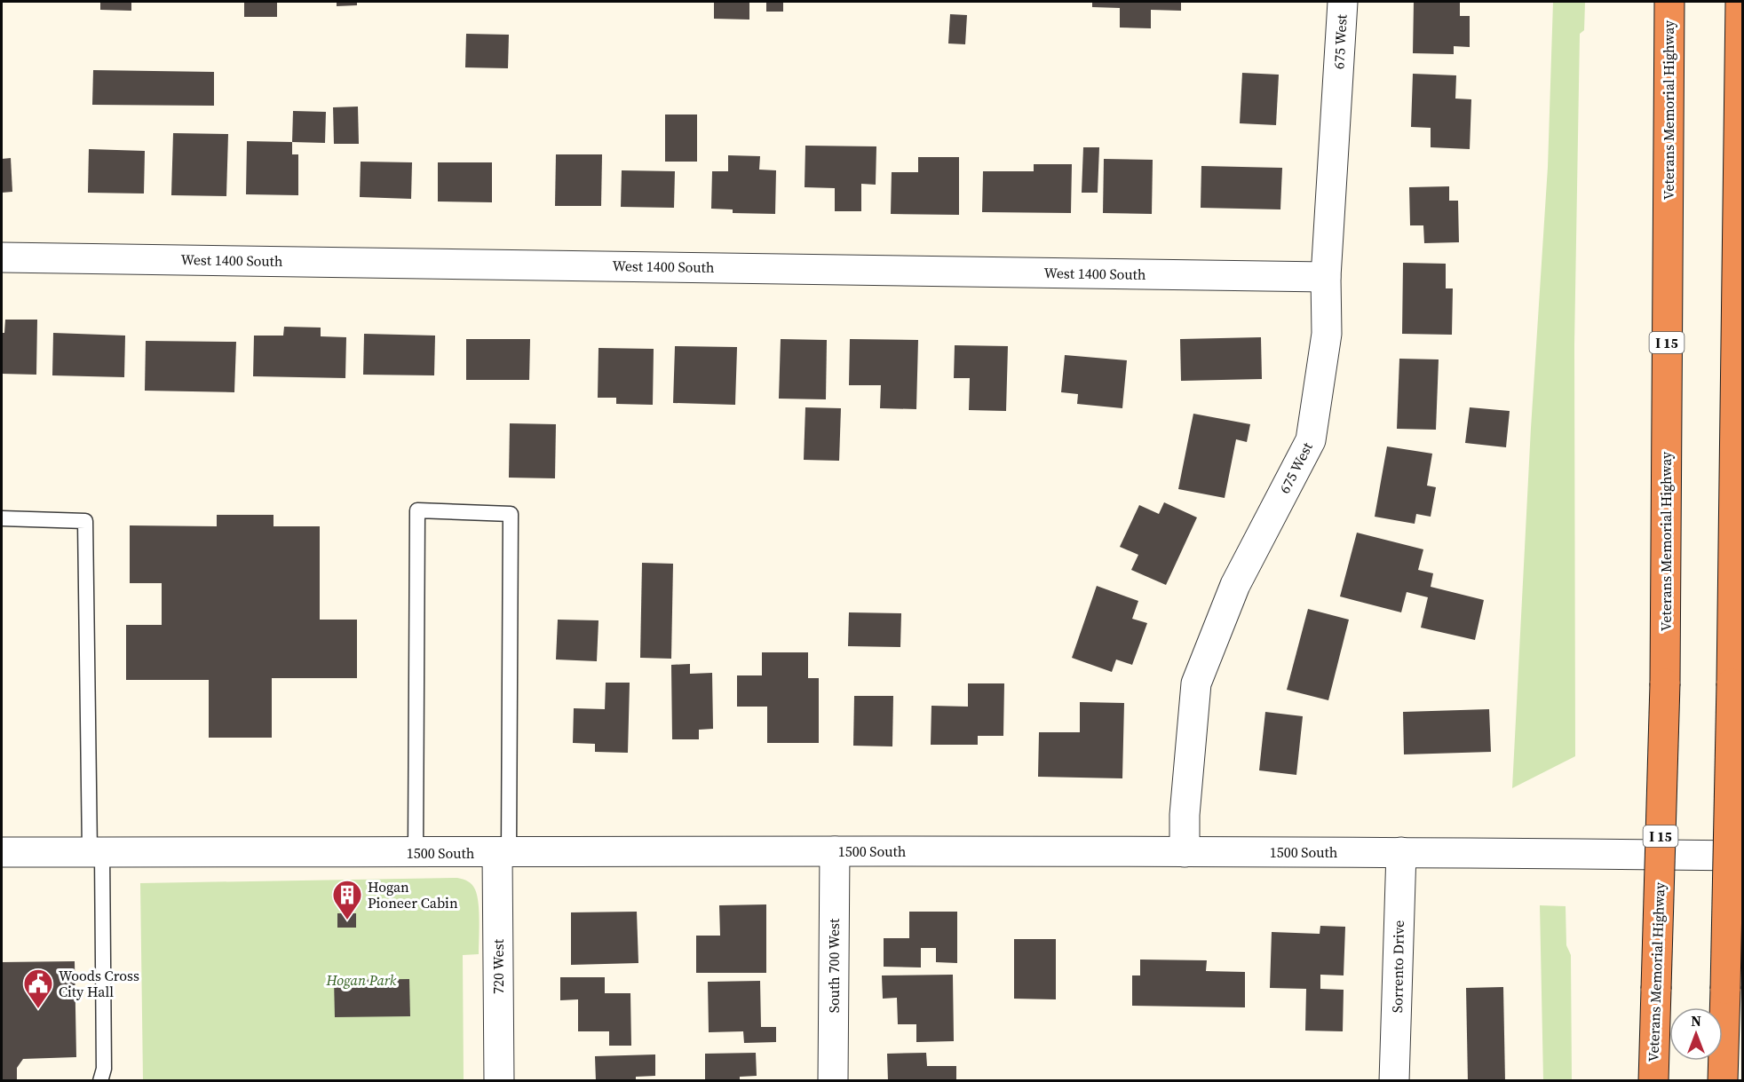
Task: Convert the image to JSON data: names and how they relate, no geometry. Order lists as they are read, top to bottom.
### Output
{
  "streets": {
    "highway": ["Veterans Memorial Highway", "I 15"],
    "street": [
      "675 West",
      "West 1400 South",
      "1500 South",
      "South 700 West",
      "720 West",
      "Sorrento Drive"
    ]
  },
  "crossings": [
    ["675 West", "West 1400 South"],
    ["675 West", "1500 South"],
    ["1500 South", "South 700 West"],
    ["1500 South", "720 West"],
    ["1500 South", "Sorrento Drive"]
  ],
  "parks": ["Hogan Park"],
  "places": {
    "building": ["Hogan Pioneer Cabin"],
    "public building": ["Woods Cross City Hall"]
  },
  "north": "top"
}
